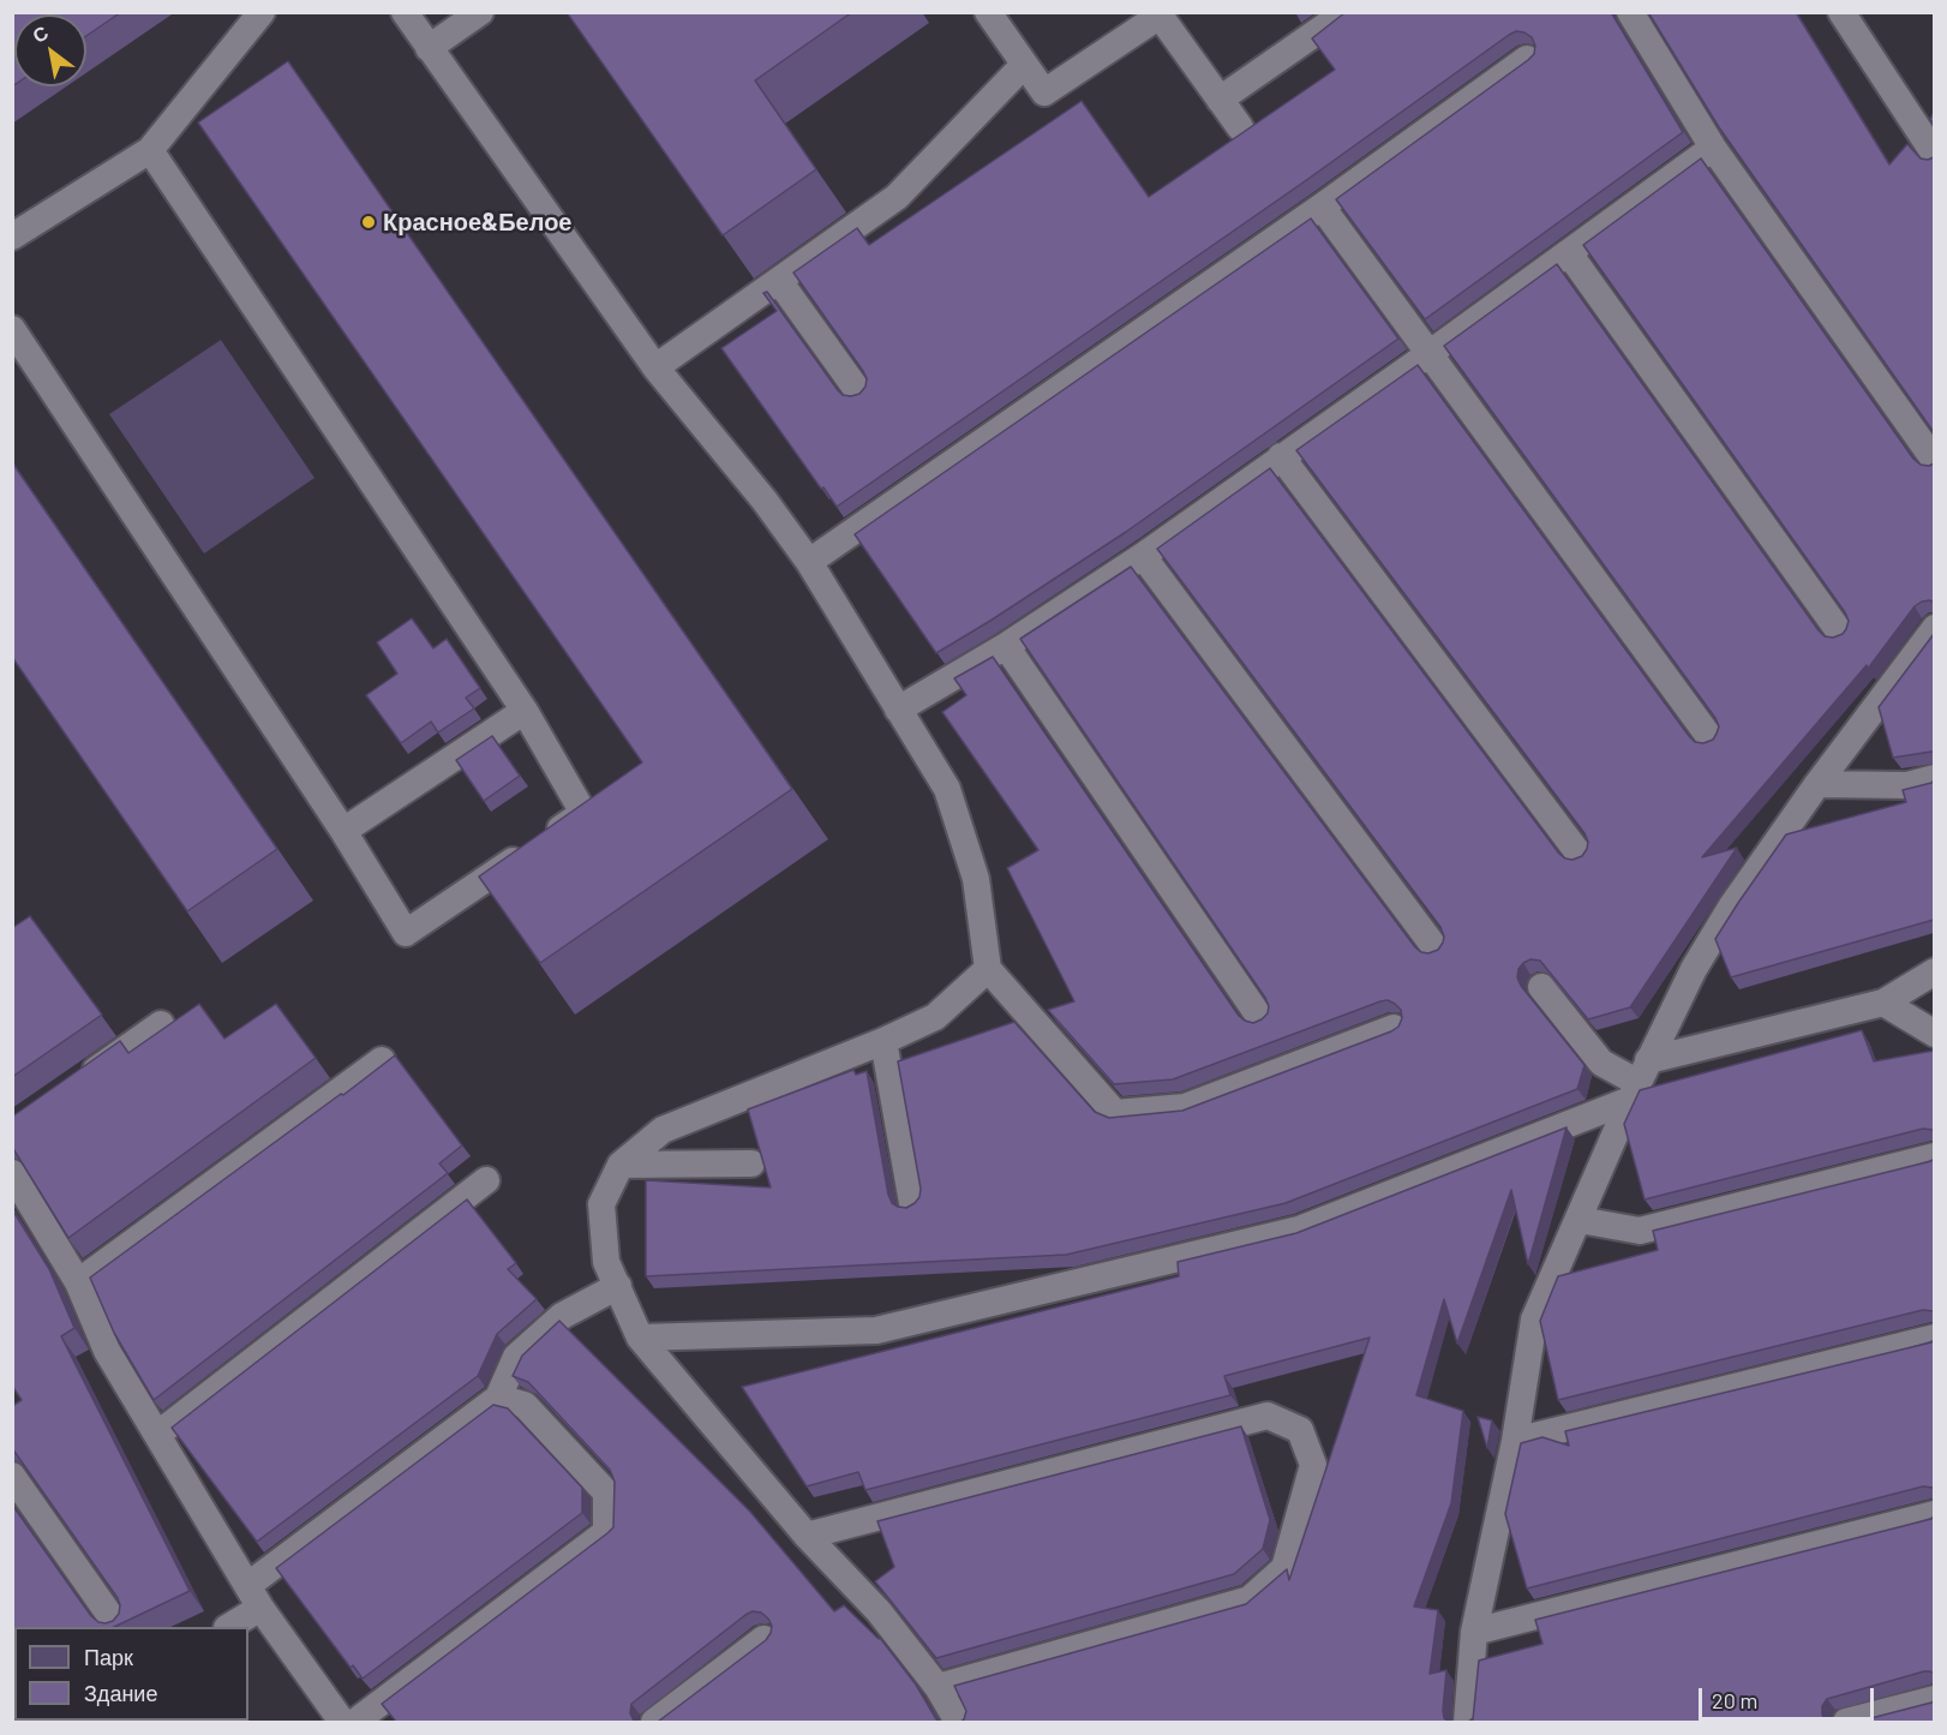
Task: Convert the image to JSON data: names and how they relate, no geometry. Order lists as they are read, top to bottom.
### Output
{
  "places": ["Красное&Белое"],
  "legend": ["Парк", "Здание"],
  "scale_bar": "20 m",
  "north": "top left"
}
